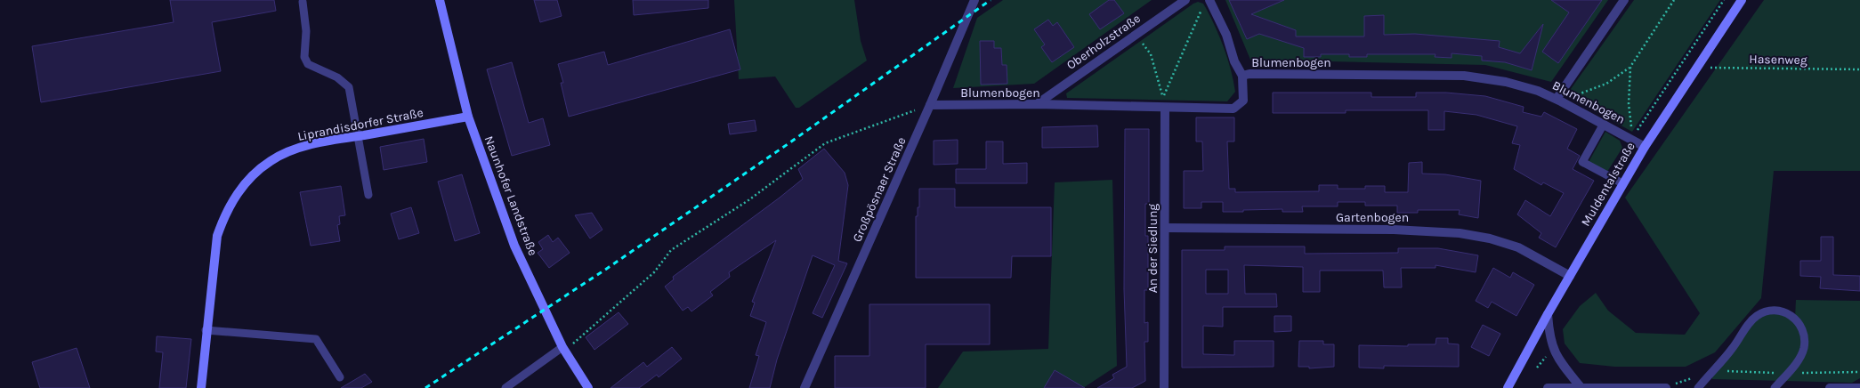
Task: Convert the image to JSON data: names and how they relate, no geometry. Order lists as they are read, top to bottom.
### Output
{
  "streets": {
    "street": [
      "Oberholzstraße",
      "Blumenbogen",
      "Liprandisdorfer Straße",
      "Muldentalstraße",
      "Großpösnaer Straße",
      "Naunhofer Landstraße",
      "Gartenbogen",
      "An der Siedlung"
    ],
    "path": ["Hasenweg"]
  },
  "crossings": [
    ["Oberholzstraße", "Blumenbogen"],
    ["Hasenweg", "Muldentalstraße"],
    ["Blumenbogen", "Muldentalstraße"],
    ["Blumenbogen", "Großpösnaer Straße"],
    ["Blumenbogen", "An der Siedlung"],
    ["Liprandisdorfer Straße", "Naunhofer Landstraße"],
    ["Muldentalstraße", "Gartenbogen"],
    ["Gartenbogen", "An der Siedlung"]
  ]
}
